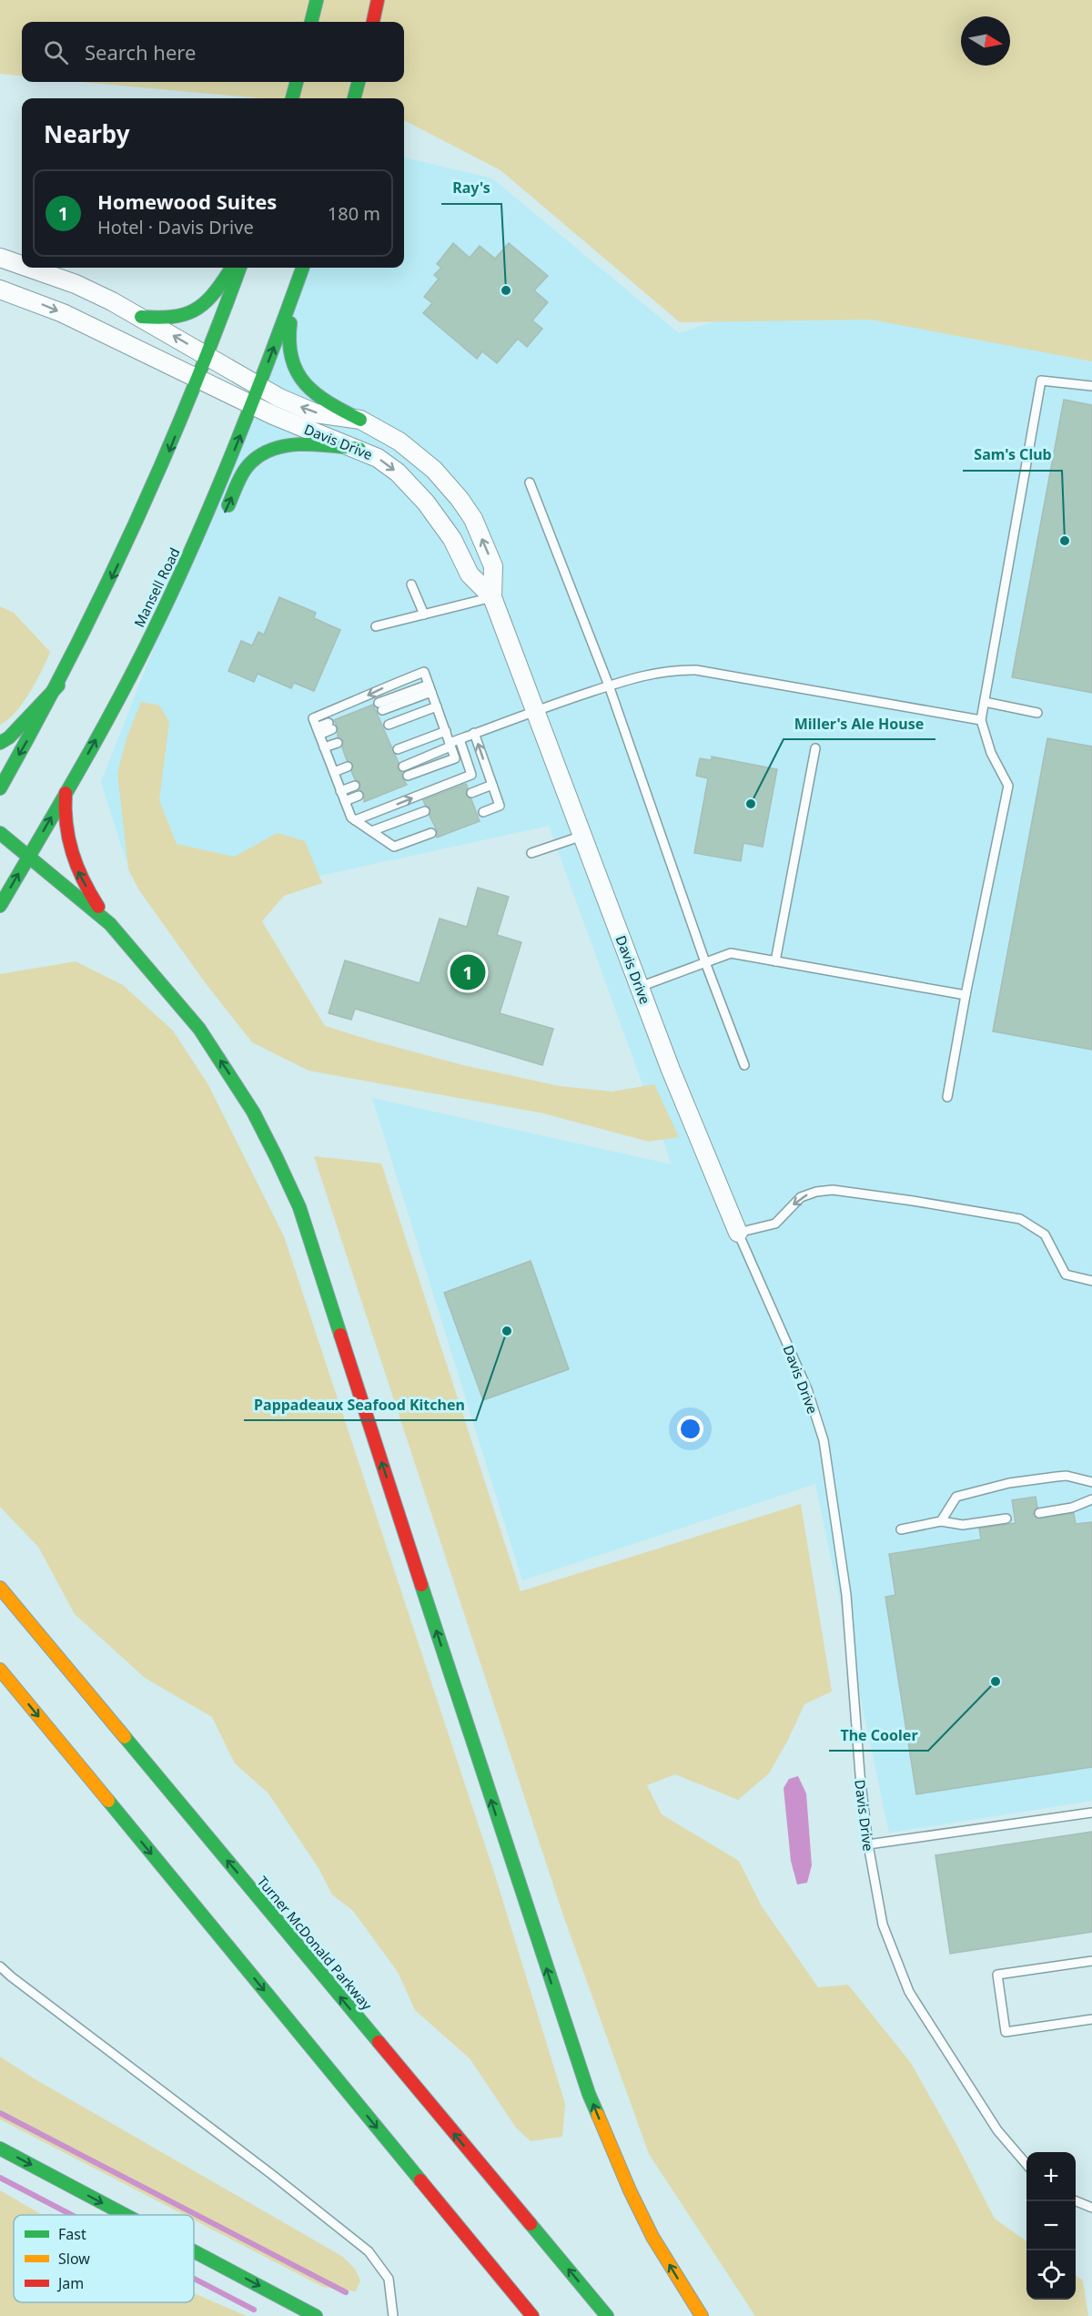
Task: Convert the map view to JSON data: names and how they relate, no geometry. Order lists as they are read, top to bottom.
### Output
{
  "streets": {
    "main road": ["Mansell Road", "Turner McDonald Parkway"],
    "street": ["Davis Drive"]
  },
  "crossings": [
    ["Davis Drive", "Mansell Road"]
  ],
  "places": [
    "Ray's",
    "Sam's Club",
    "Miller's Ale House",
    "Pappadeaux Seafood Kitchen",
    "The Cooler"
  ],
  "legend": ["Fast", "Slow", "Jam"],
  "north": "right",
  "page": {
    "search": "Search here",
    "heading": "Nearby",
    "list": [
      {
        "mark": "1",
        "name": "Homewood Suites",
        "note": "Hotel · Davis Drive",
        "value": "180 m"
      }
    ],
    "pins": "1",
    "map_buttons": ["+", "−"]
  }
}
